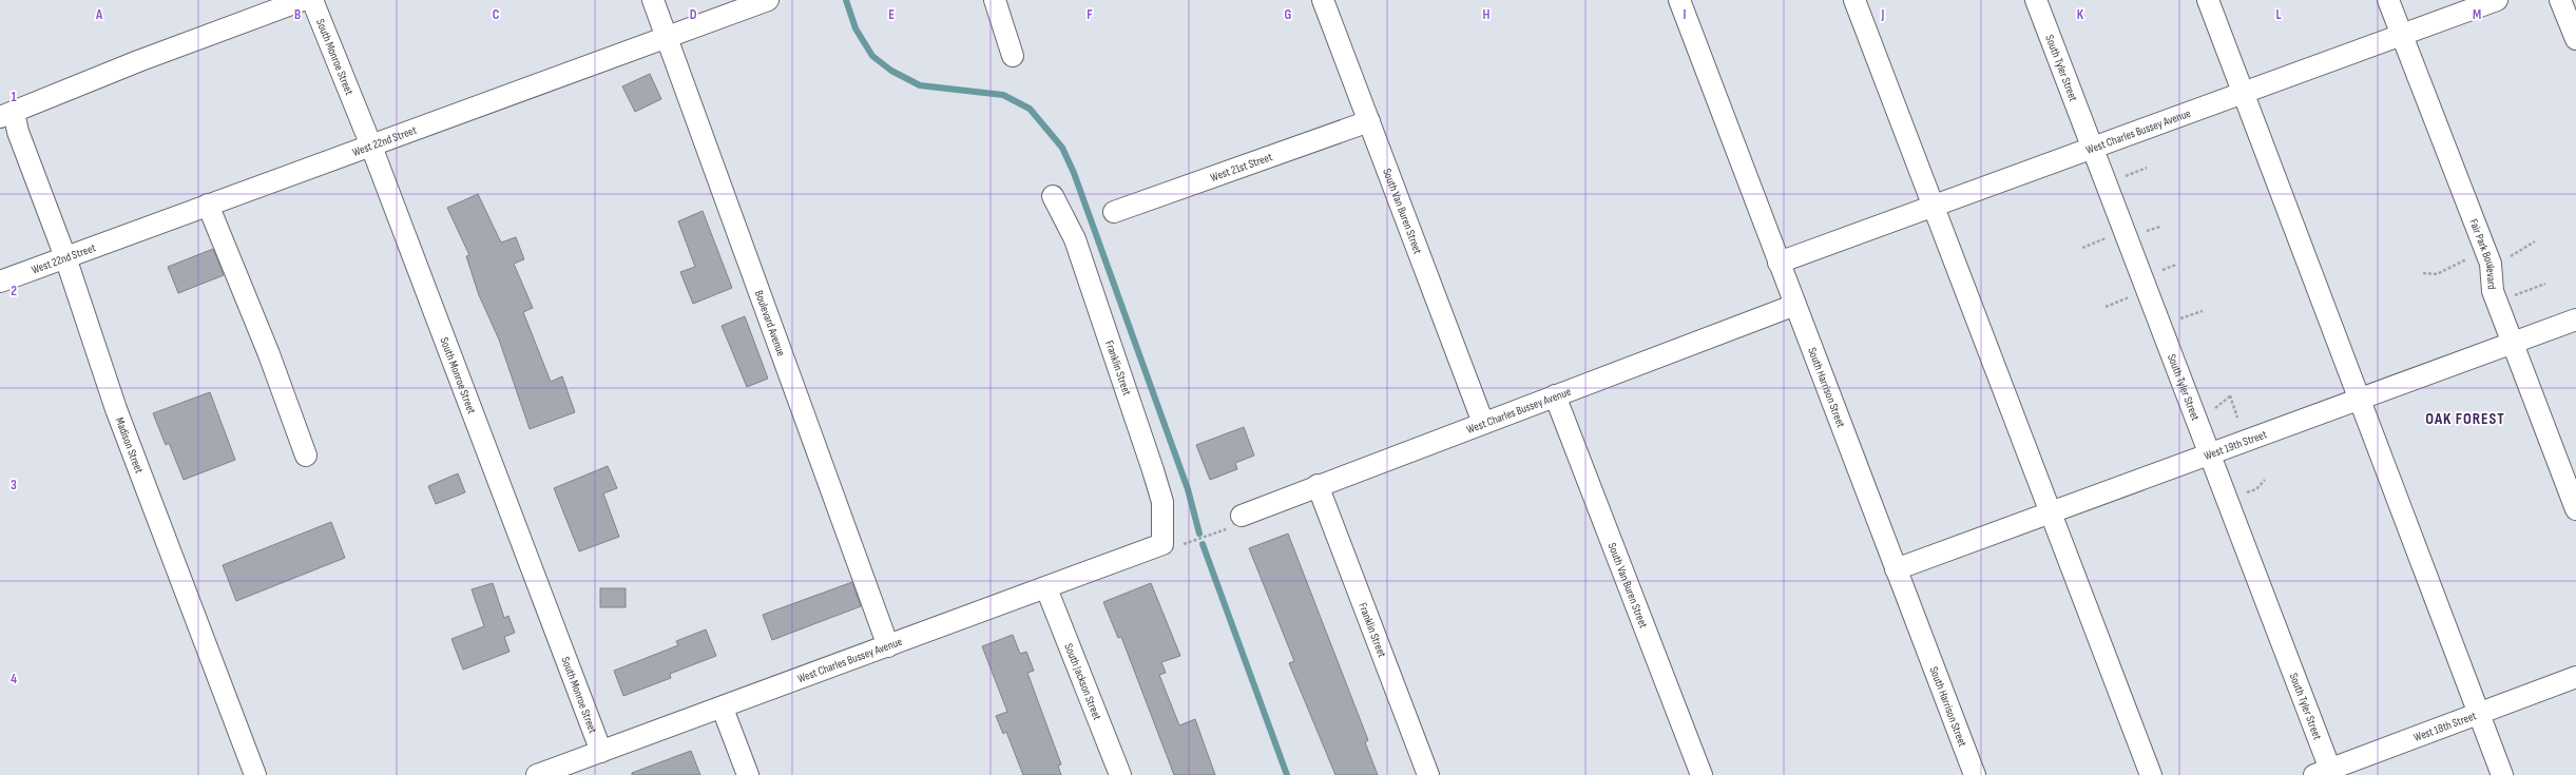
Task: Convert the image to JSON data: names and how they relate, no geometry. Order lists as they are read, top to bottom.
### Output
{
  "streets": {
    "street": [
      "South Monroe Street",
      "South Tyler Street",
      "West Charles Bussey Avenue",
      "West 22nd Street",
      "West 21st Street",
      "South Van Buren Street",
      "Fair Park Boulevard",
      "Boulevard Avenue",
      "Franklin Street",
      "South Harrison Street",
      "Madison Street",
      "West 19th Street",
      "South Jackson Street",
      "West 18th Street"
    ]
  },
  "crossings": [
    ["South Monroe Street", "West Charles Bussey Avenue"],
    ["South Monroe Street", "West 22nd Street"],
    ["South Tyler Street", "West Charles Bussey Avenue"],
    ["South Tyler Street", "West 19th Street"],
    ["South Tyler Street", "West 18th Street"],
    ["West Charles Bussey Avenue", "South Van Buren Street"],
    ["West Charles Bussey Avenue", "Fair Park Boulevard"],
    ["West Charles Bussey Avenue", "Boulevard Avenue"],
    ["West Charles Bussey Avenue", "Franklin Street"],
    ["West Charles Bussey Avenue", "South Harrison Street"],
    ["West Charles Bussey Avenue", "South Jackson Street"],
    ["West 22nd Street", "Boulevard Avenue"],
    ["West 22nd Street", "Madison Street"],
    ["West 21st Street", "South Van Buren Street"],
    ["Fair Park Boulevard", "West 19th Street"],
    ["South Harrison Street", "West 19th Street"]
  ],
  "districts": ["OAK FOREST"],
  "grid": {
    "columns": [
      "A",
      "B",
      "C",
      "D",
      "E",
      "F",
      "G",
      "H",
      "I",
      "J",
      "K",
      "L",
      "M"
    ],
    "rows": [
      "1",
      "2",
      "3",
      "4"
    ]
  }
}
